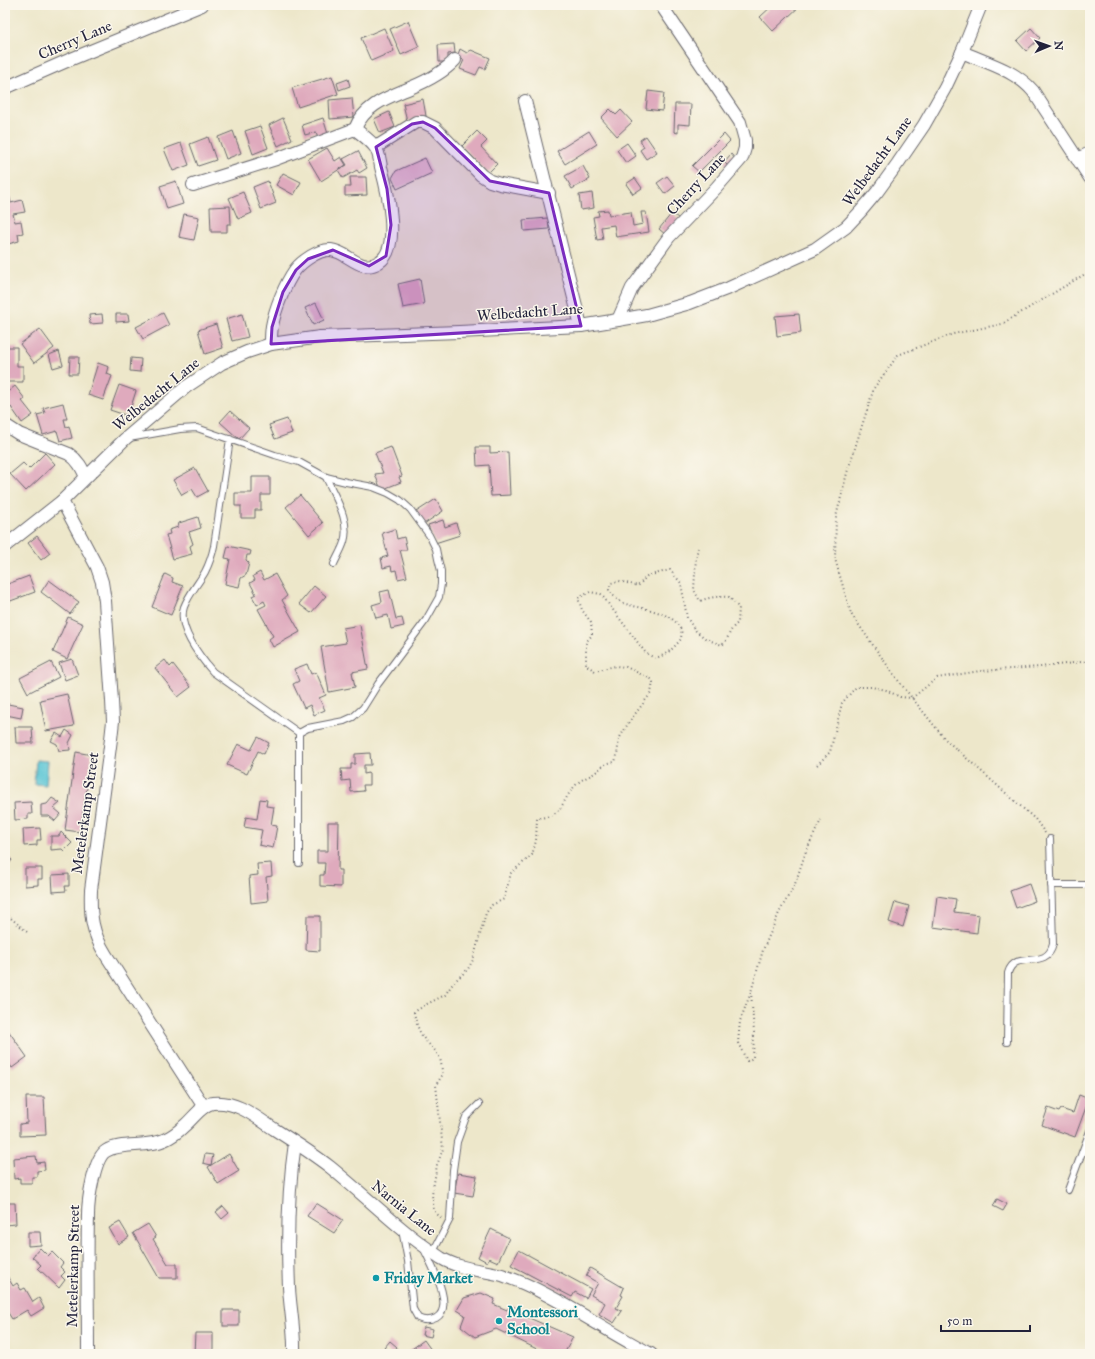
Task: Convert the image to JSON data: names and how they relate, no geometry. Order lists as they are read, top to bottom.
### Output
{
  "streets": {
    "street": [
      "Cherry Lane",
      "Welbedacht Lane",
      "Metelerkamp Street",
      "Narnia Lane"
    ]
  },
  "crossings": [
    ["Cherry Lane", "Welbedacht Lane"],
    ["Welbedacht Lane", "Metelerkamp Street"],
    ["Metelerkamp Street", "Narnia Lane"]
  ],
  "places": ["Friday Market", "Montessori School"],
  "scale_bar": "50 m",
  "north": "right"
}
